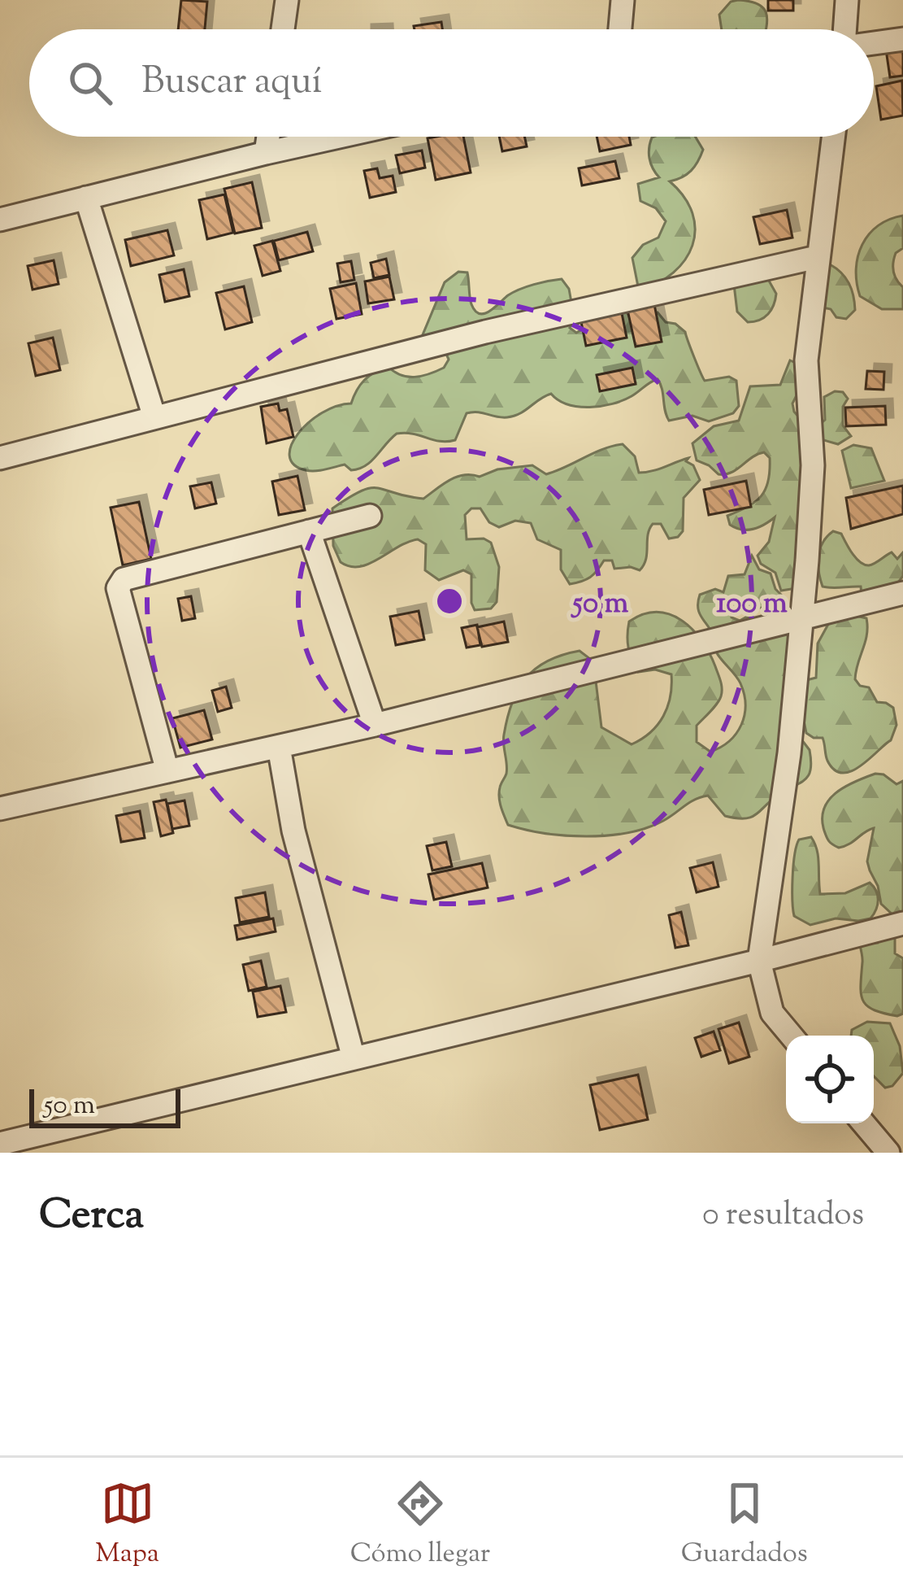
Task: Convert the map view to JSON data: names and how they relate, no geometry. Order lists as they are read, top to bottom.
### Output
{
  "scale_bar": "50 m",
  "page": {
    "search": "Buscar aquí",
    "scale": "50 m",
    "heading": ["Cerca", "0 resultados"],
    "nav": ["Mapa", "Cómo llegar", "Guardados"]
  },
  "rings": ["50 m", "100 m"]
}
